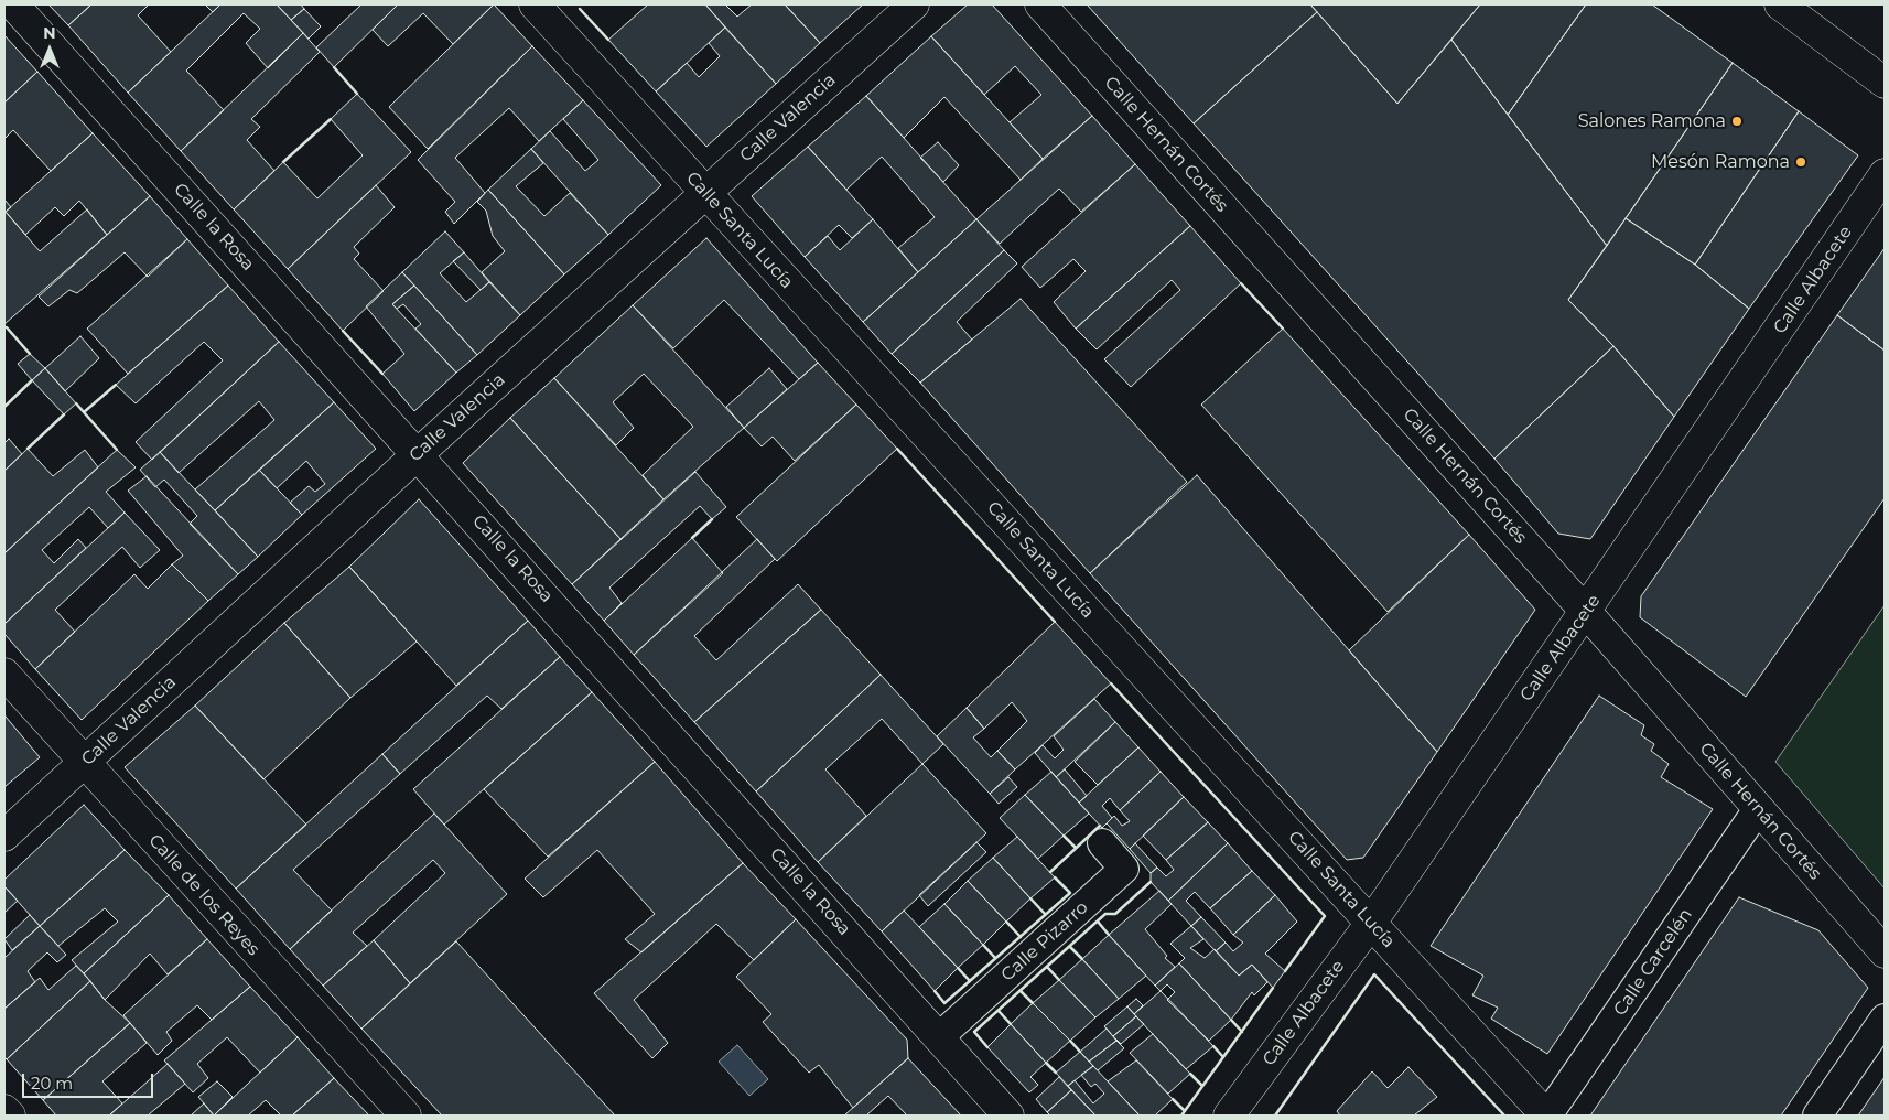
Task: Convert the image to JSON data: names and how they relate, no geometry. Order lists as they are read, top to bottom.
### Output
{
  "streets": {
    "street": [
      "Calle Valencia",
      "Calle Hernán Cortés",
      "Calle la Rosa",
      "Calle Santa Lucía",
      "Calle Albacete",
      "Calle de los Reyes",
      "Calle Pizarro",
      "Calle Carcelén"
    ]
  },
  "crossings": [
    ["Calle Valencia", "Calle la Rosa"],
    ["Calle Valencia", "Calle Santa Lucía"],
    ["Calle Valencia", "Calle de los Reyes"],
    ["Calle Hernán Cortés", "Calle Albacete"],
    ["Calle Hernán Cortés", "Calle Carcelén"],
    ["Calle la Rosa", "Calle Pizarro"],
    ["Calle Santa Lucía", "Calle Albacete"],
    ["Calle Santa Lucía", "Calle Carcelén"]
  ],
  "places": ["Salones Ramona", "Mesón Ramona"],
  "scale_bar": "20 m",
  "north": "top"
}
